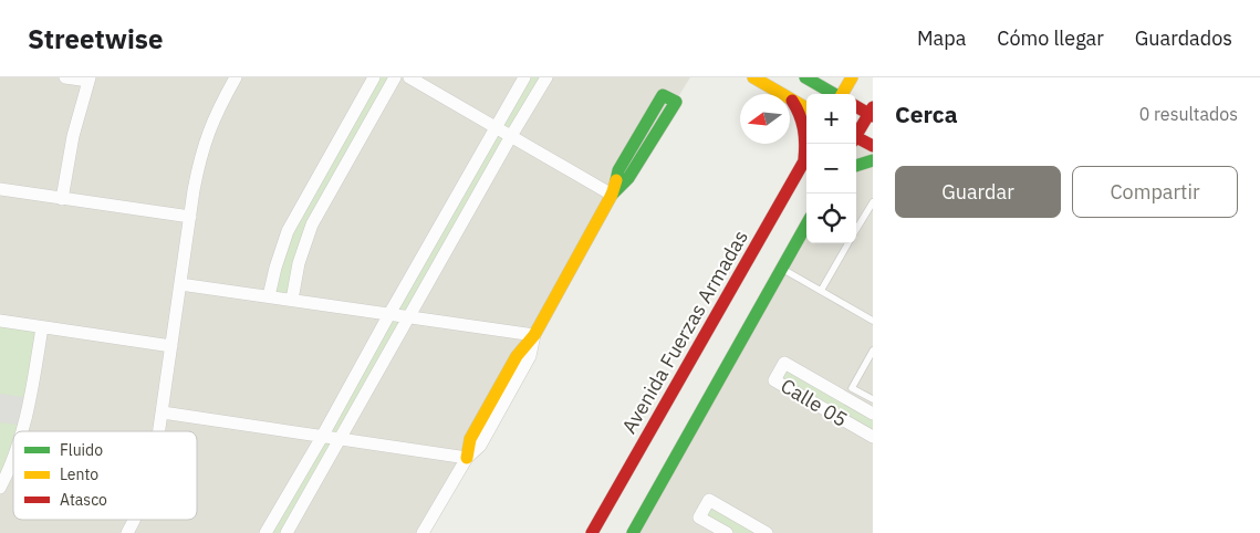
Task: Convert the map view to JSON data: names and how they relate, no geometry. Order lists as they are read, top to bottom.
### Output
{
  "streets": {
    "street": ["Avenida Fuerzas Armadas", "Calle 05"]
  },
  "legend": ["Fluido", "Lento", "Atasco"],
  "north": "left",
  "page": {
    "header": "Streetwise",
    "nav": ["Mapa", "Cómo llegar", "Guardados"],
    "heading": ["Cerca", "0 resultados"],
    "map_buttons": ["+", "−"],
    "buttons": ["Guardar", "Compartir"]
  }
}
